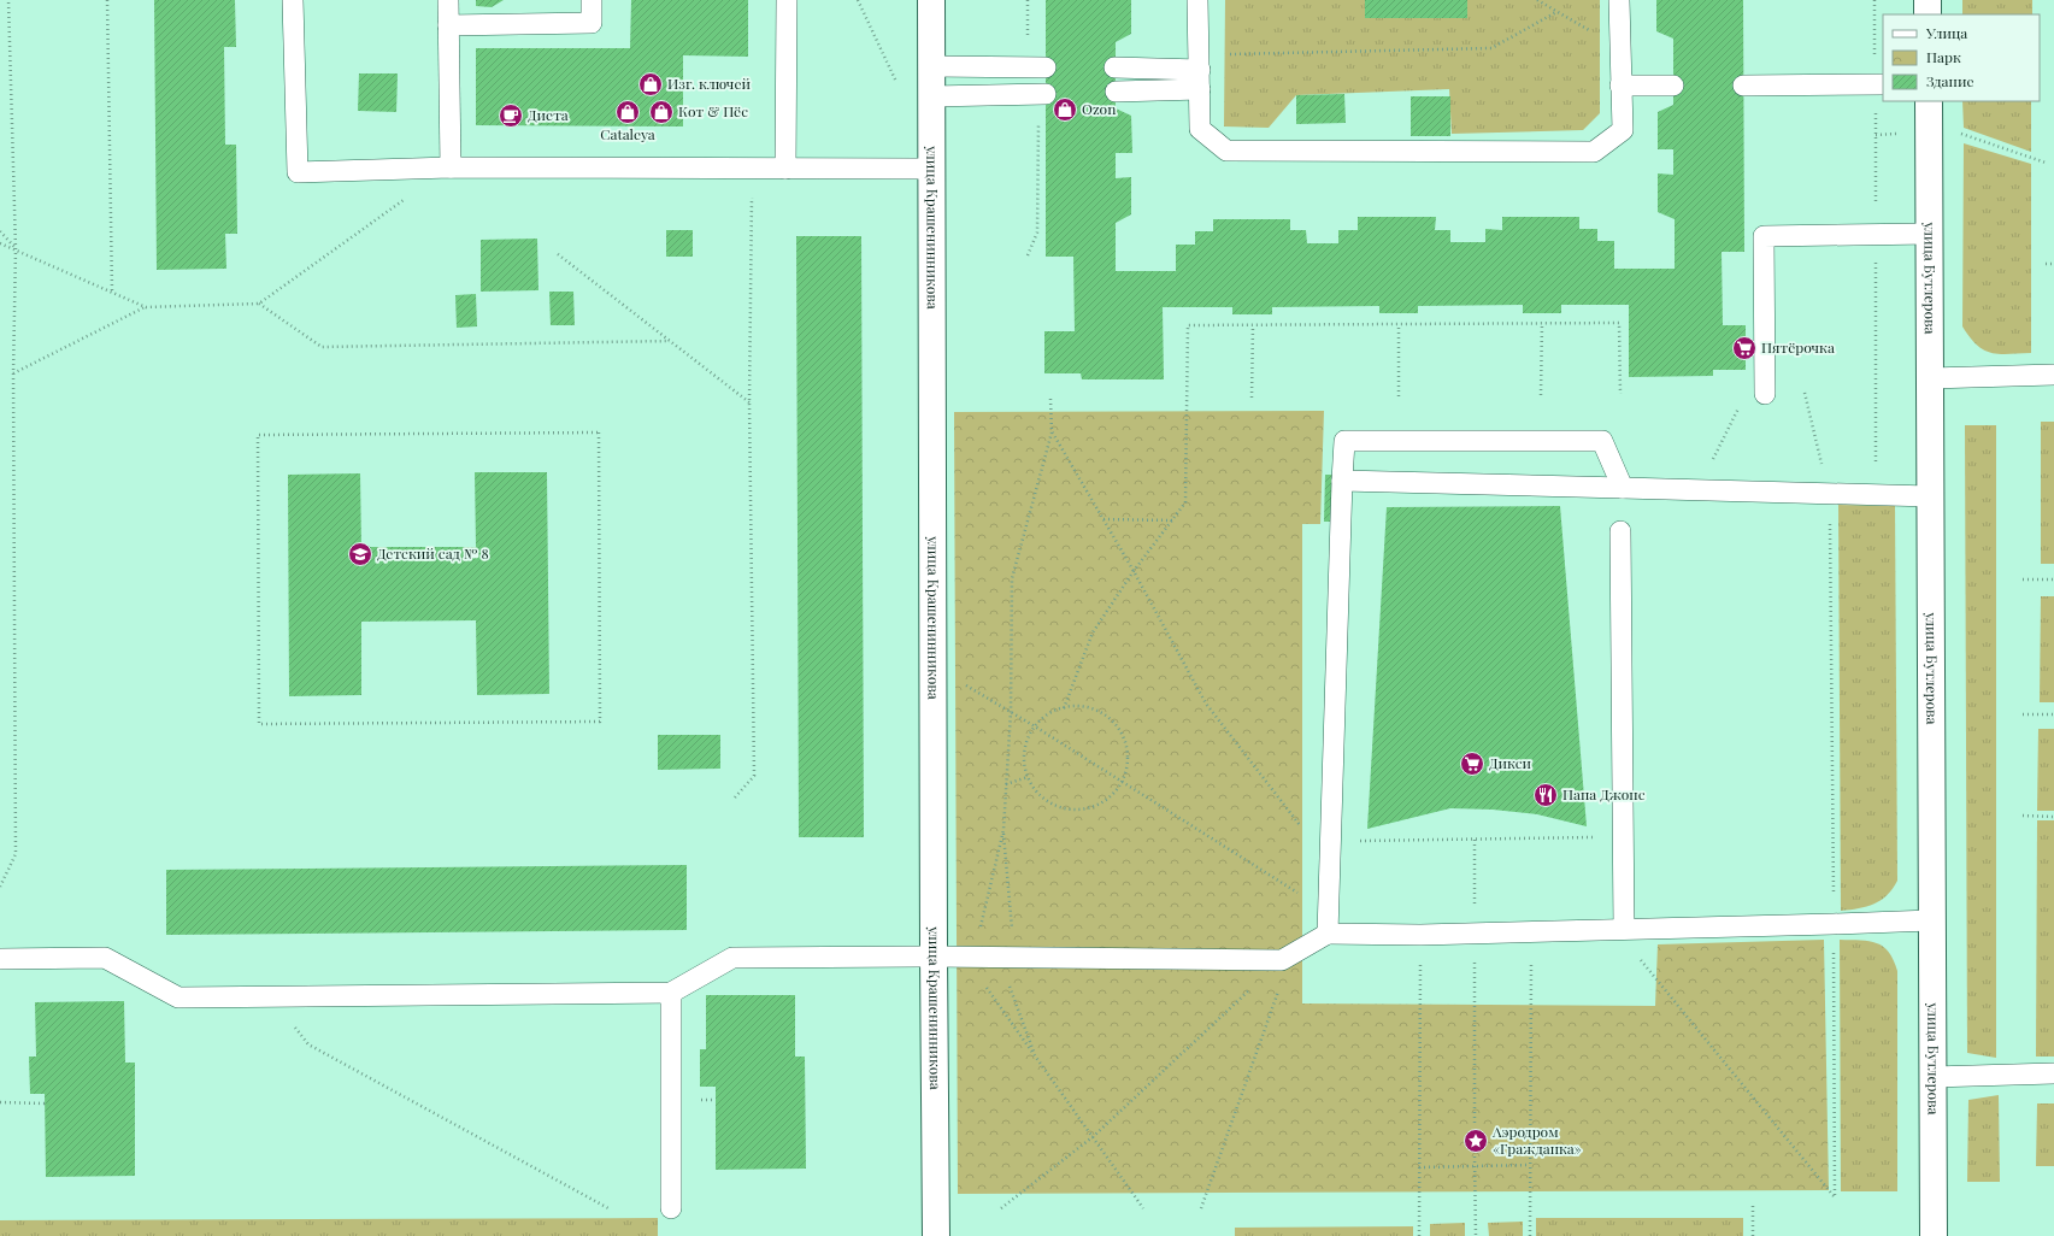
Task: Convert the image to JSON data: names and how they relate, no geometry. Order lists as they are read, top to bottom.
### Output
{
  "streets": {
    "street": ["улица Крашенинникова", "улица Бутлерова"]
  },
  "places": {
    "shop": [
      "Изг. ключей",
      "Ozon",
      "Cataleya",
      "Кот & Пёс"
    ],
    "cafe": ["Диета"],
    "supermarket": ["Пятёрочка", "Дикси"],
    "school or university": ["Детский сад № 8"],
    "restaurant": ["Папа Джонс"],
    "place": ["Аэродром «Гражданка»"]
  },
  "legend": ["Улица", "Парк", "Здание"]
}
